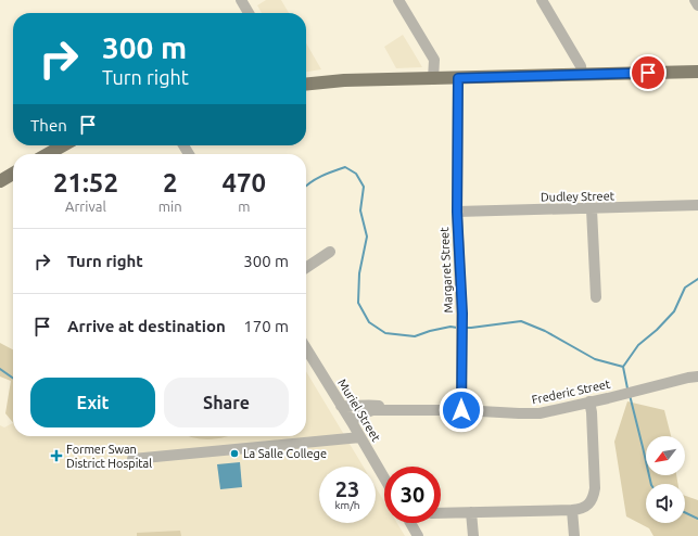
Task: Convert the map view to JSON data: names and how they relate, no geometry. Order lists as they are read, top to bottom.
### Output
{
  "streets": {
    "street": [
      "Dudley Street",
      "Margaret Street",
      "Frederic Street",
      "Muriel Street"
    ]
  },
  "crossings": [
    ["Dudley Street", "Margaret Street"],
    ["Margaret Street", "Frederic Street"],
    ["Frederic Street", "Muriel Street"]
  ],
  "places": {
    "other": ["La Salle College"],
    "health": ["Former Swan District Hospital"]
  },
  "north": "bottom left",
  "page": {
    "turn": ["300 m", "Turn right"],
    "then": "Then",
    "eta": [
      "21:52",
      "Arrival",
      "2",
      "min",
      "470",
      "m"
    ],
    "list": [
      {
        "name": "Turn right",
        "value": "300 m"
      },
      {
        "name": "Arrive at destination",
        "value": "170 m"
      }
    ],
    "buttons": ["Exit", "Share"],
    "speed": "23 km/h",
    "limit": "30"
  }
}
